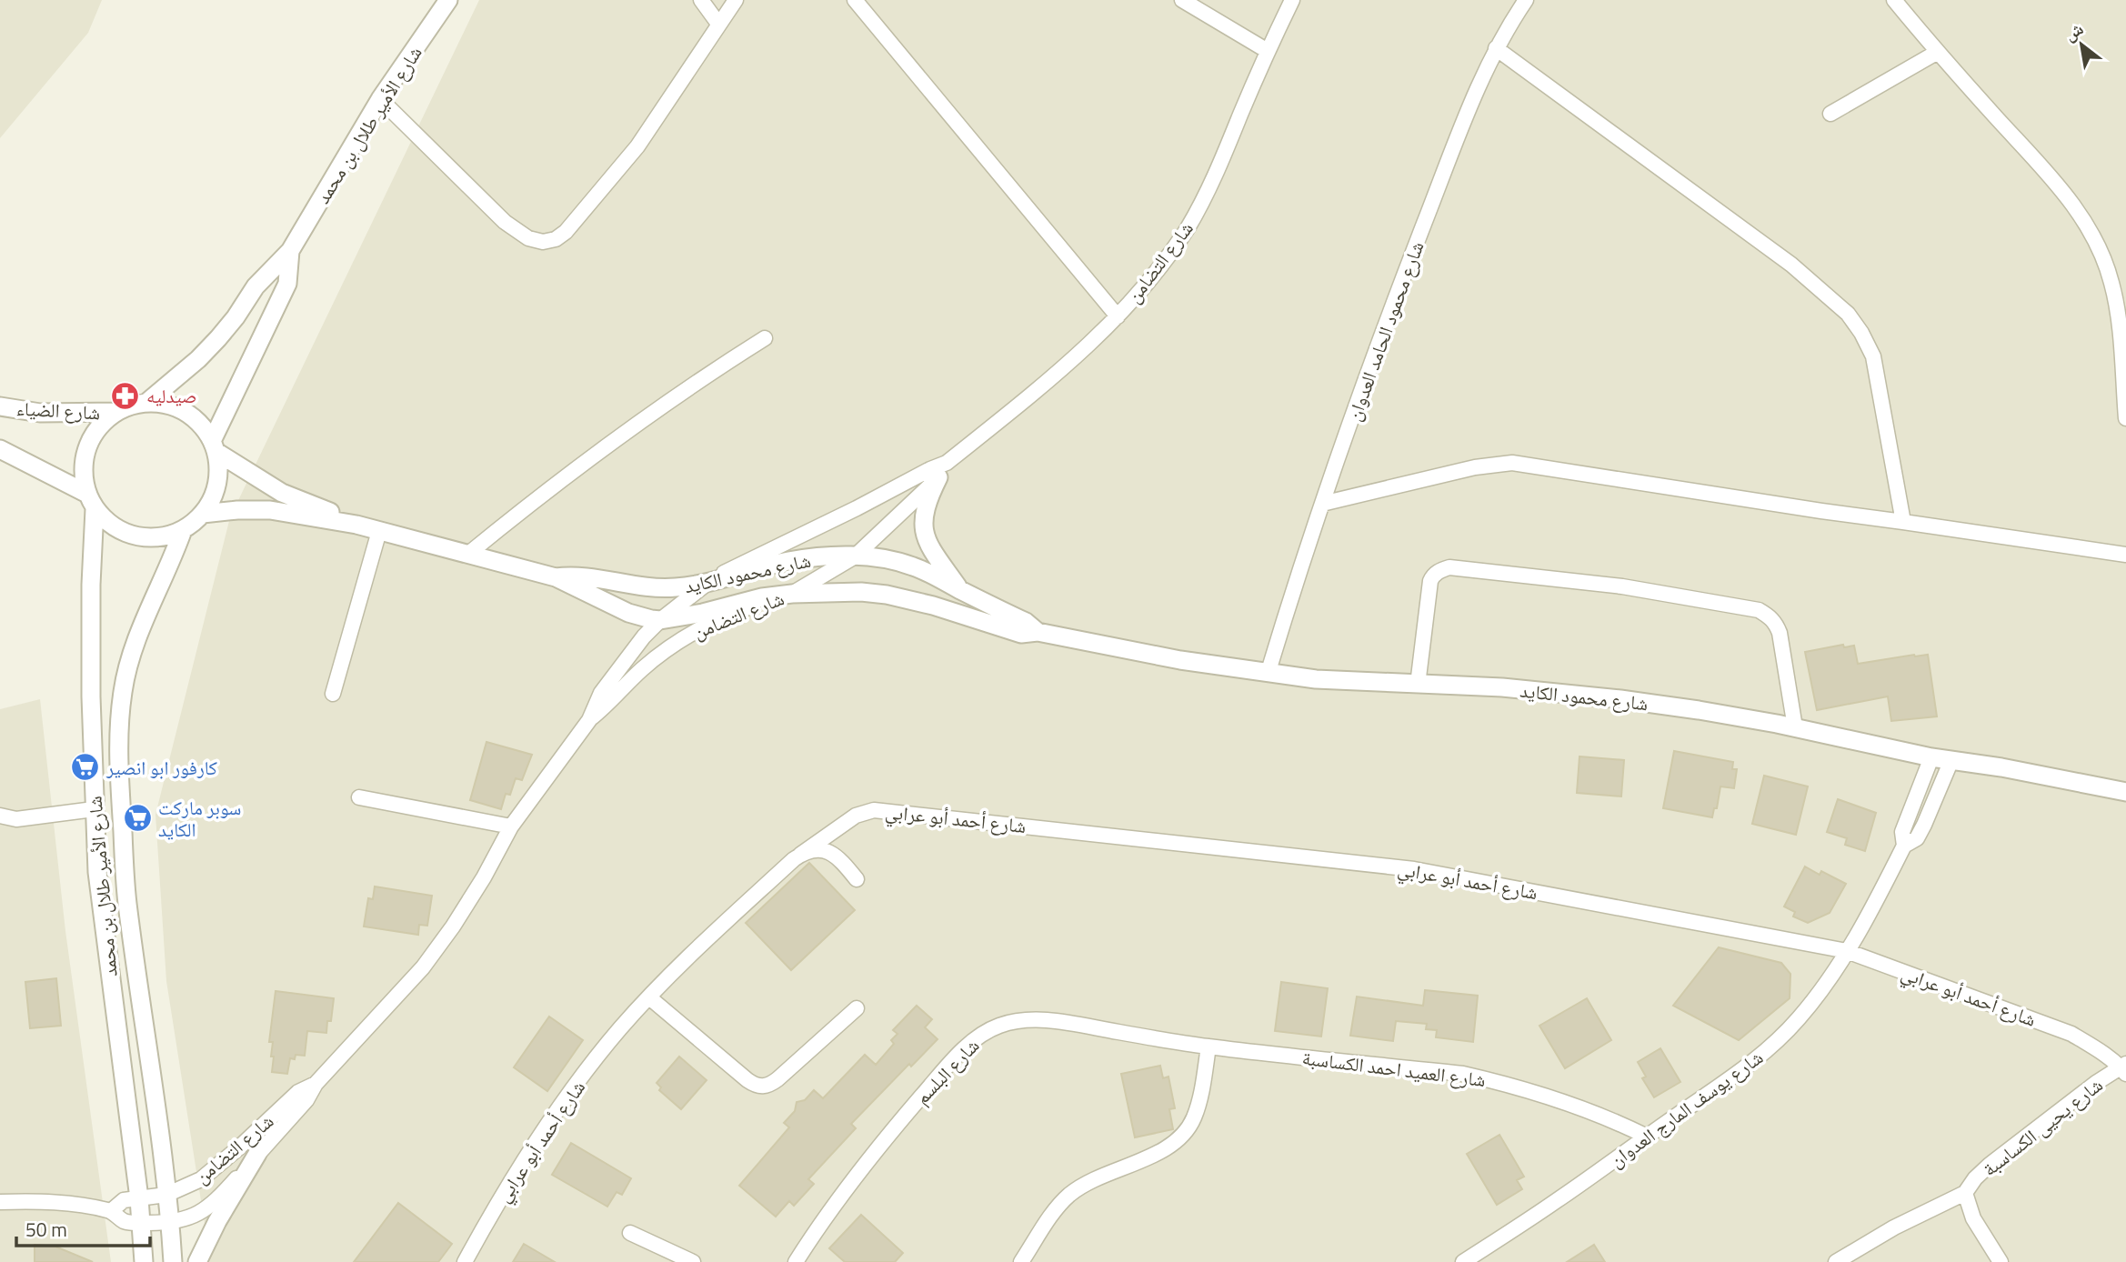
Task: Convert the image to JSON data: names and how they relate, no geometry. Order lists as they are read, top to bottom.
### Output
{
  "streets": {
    "street": [
      "شارع الأمير طلال بن محمد",
      "شارع التضامن",
      "شارع محمود الحامد العدوان",
      "شارع الضياء",
      "شارع محمود الكايد",
      "شارع أحمد أبو عرابي",
      "شارع العميد احمد الكساسبة",
      "شارع البلسم",
      "شارع يوسف المارج العدوان",
      "شارع يحيى الكساسبة"
    ]
  },
  "crossings": [
    ["شارع الأمير طلال بن محمد", "شارع التضامن"],
    ["شارع الأمير طلال بن محمد", "شارع الضياء"],
    ["شارع الأمير طلال بن محمد", "شارع محمود الكايد"],
    ["شارع التضامن", "شارع محمود الكايد"],
    ["شارع محمود الحامد العدوان", "شارع محمود الكايد"],
    ["شارع الضياء", "شارع محمود الكايد"],
    ["شارع محمود الكايد", "شارع يوسف المارج العدوان"],
    ["شارع أحمد أبو عرابي", "شارع يوسف المارج العدوان"],
    ["شارع أحمد أبو عرابي", "شارع يحيى الكساسبة"],
    ["شارع العميد احمد الكساسبة", "شارع البلسم"],
    ["شارع العميد احمد الكساسبة", "شارع يوسف المارج العدوان"]
  ],
  "places": {
    "pharmacy": ["صيدليه"],
    "supermarket": ["كارفور ابو انصير", "سوبر ماركت الكايد"]
  },
  "scale_bar": "50 m",
  "north": "top left"
}
